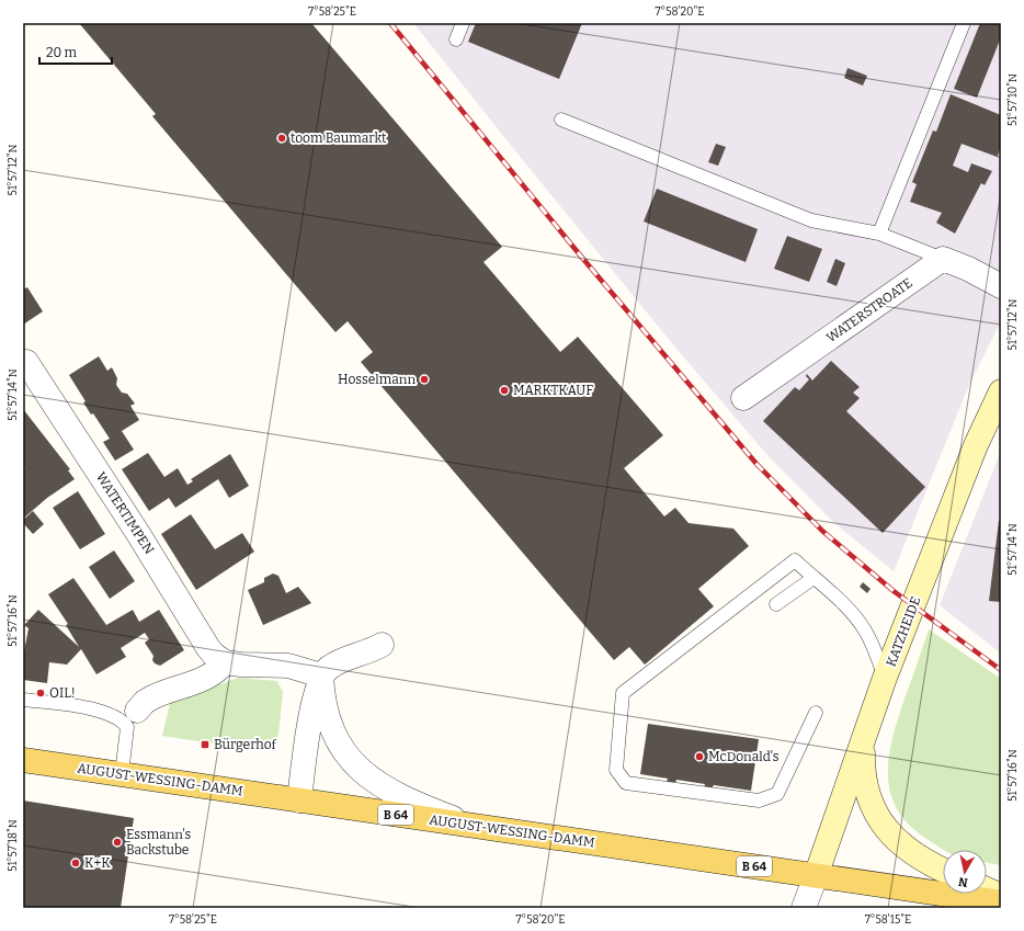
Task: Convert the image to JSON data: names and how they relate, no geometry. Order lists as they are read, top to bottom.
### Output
{
  "streets": {
    "main road": ["AUGUST-WESSING-DAMM", "B 64"],
    "street": ["WATERSTROATE", "WATERTIMPEN", "KATZHEIDE"]
  },
  "crossings": [
    ["KATZHEIDE", "AUGUST-WESSING-DAMM"]
  ],
  "places": {
    "other": [
      "toom Baumarkt",
      "Hosselmann",
      "MARKTKAUF",
      "OIL!",
      "McDonald's",
      "Essmann's Backstube",
      "K+K"
    ],
    "transit": ["Bürgerhof"]
  },
  "scale_bar": "20 m",
  "north": "bottom",
  "coordinates": [
    "7°58'25\"E",
    "7°58'20\"E",
    "51°57'10\"N",
    "51°57'12\"N",
    "51°57'14\"N",
    "51°57'16\"N",
    "51°57'18\"N",
    "7°58'15\"E"
  ]
}
